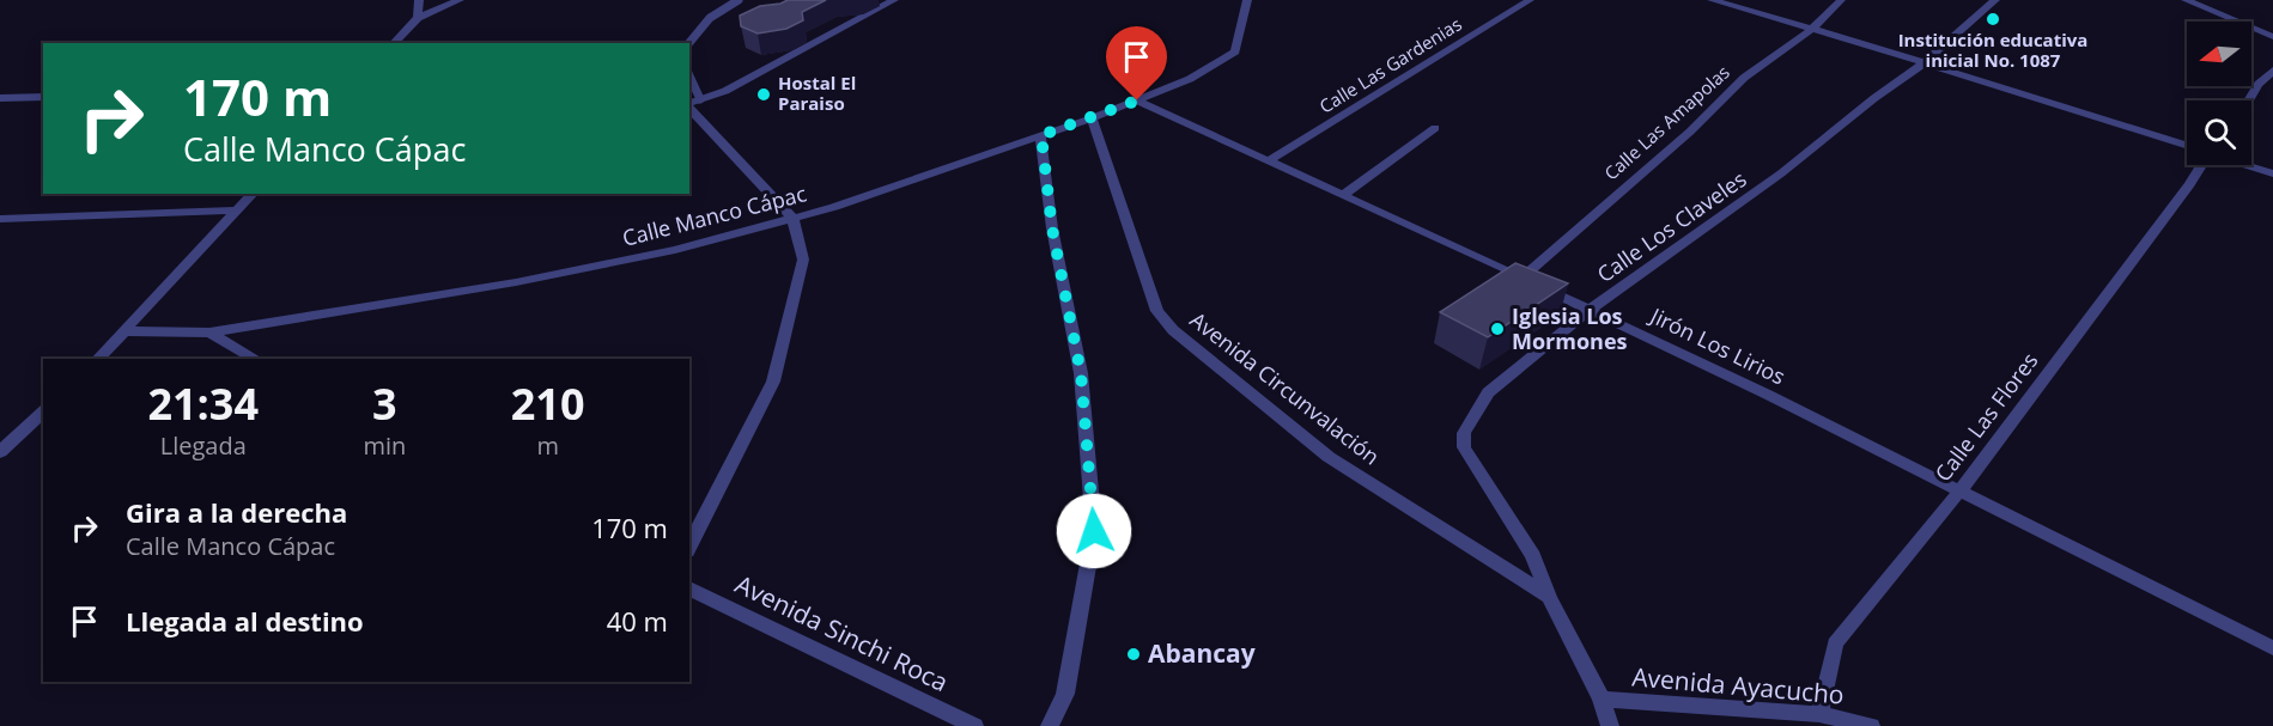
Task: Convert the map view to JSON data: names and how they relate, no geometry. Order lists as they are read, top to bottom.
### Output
{
  "streets": {
    "street": [
      "Calle Las Gardenias",
      "Calle Las Amapolas",
      "Calle Manco Cápac",
      "Calle Los Claveles",
      "Jirón Los Lirios",
      "Avenida Circunvalación",
      "Calle Las Flores",
      "Avenida Sinchi Roca",
      "Avenida Ayacucho"
    ]
  },
  "crossings": [
    ["Calle Las Gardenias", "Jirón Los Lirios"],
    ["Calle Las Amapolas", "Jirón Los Lirios"],
    ["Calle Manco Cápac", "Jirón Los Lirios"],
    ["Calle Manco Cápac", "Avenida Circunvalación"],
    ["Calle Los Claveles", "Jirón Los Lirios"],
    ["Calle Los Claveles", "Avenida Circunvalación"],
    ["Jirón Los Lirios", "Calle Las Flores"],
    ["Avenida Circunvalación", "Avenida Ayacucho"],
    ["Calle Las Flores", "Avenida Ayacucho"]
  ],
  "places": [
    "Institución educativa inicial No. 1087",
    "Hostal El Paraiso",
    "Iglesia Los Mormones",
    "Abancay"
  ],
  "north": "left",
  "page": {
    "turn": ["170 m", "Calle Manco Cápac"],
    "eta": [
      "21:34",
      "Llegada",
      "3",
      "min",
      "210",
      "m"
    ],
    "list": [
      {
        "name": "Gira a la derecha",
        "note": "Calle Manco Cápac",
        "value": "170 m"
      },
      {
        "name": "Llegada al destino",
        "value": "40 m"
      }
    ]
  }
}
